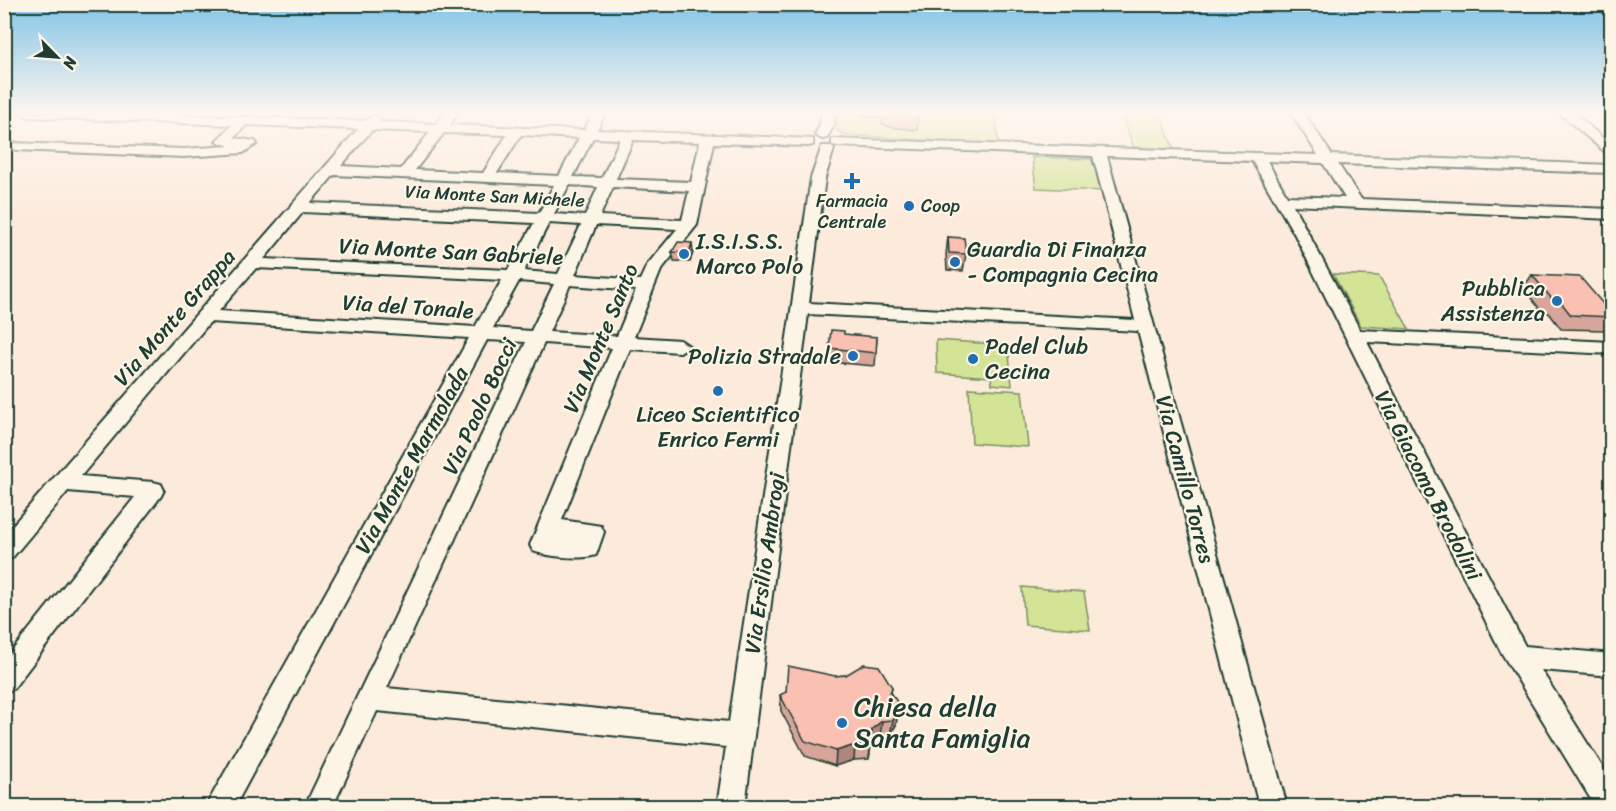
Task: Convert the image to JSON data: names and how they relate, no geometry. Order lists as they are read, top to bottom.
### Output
{
  "streets": {
    "street": [
      "Via Monte San Michele",
      "Via Monte San Gabriele",
      "Via del Tonale",
      "Via Monte Grappa",
      "Via Monte Santo",
      "Via Paolo Bocci",
      "Via Monte Marmolada",
      "Via Camillo Torres",
      "Via Giacomo Brodolini",
      "Via Ersilio Ambrogi"
    ]
  },
  "crossings": [
    ["Via Monte San Michele", "Via Monte Grappa"],
    ["Via Monte San Michele", "Via Monte Santo"],
    ["Via Monte San Michele", "Via Paolo Bocci"],
    ["Via Monte San Michele", "Via Monte Marmolada"],
    ["Via Monte San Gabriele", "Via Monte Grappa"],
    ["Via Monte San Gabriele", "Via Monte Santo"],
    ["Via Monte San Gabriele", "Via Paolo Bocci"],
    ["Via Monte San Gabriele", "Via Monte Marmolada"],
    ["Via del Tonale", "Via Monte Grappa"],
    ["Via del Tonale", "Via Monte Santo"],
    ["Via del Tonale", "Via Paolo Bocci"],
    ["Via del Tonale", "Via Monte Marmolada"]
  ],
  "places": {
    "health": ["Farmacia Centrale"],
    "other": [
      "Coop",
      "I.S.I.S.S. Marco Polo",
      "Guardia Di Finanza - Compagnia Cecina",
      "Pubblica Assistenza",
      "Polizia Stradale",
      "Padel Club Cecina",
      "Liceo Scientifico Enrico Fermi",
      "Chiesa della Santa Famiglia"
    ]
  },
  "north": "bottom right"
}
